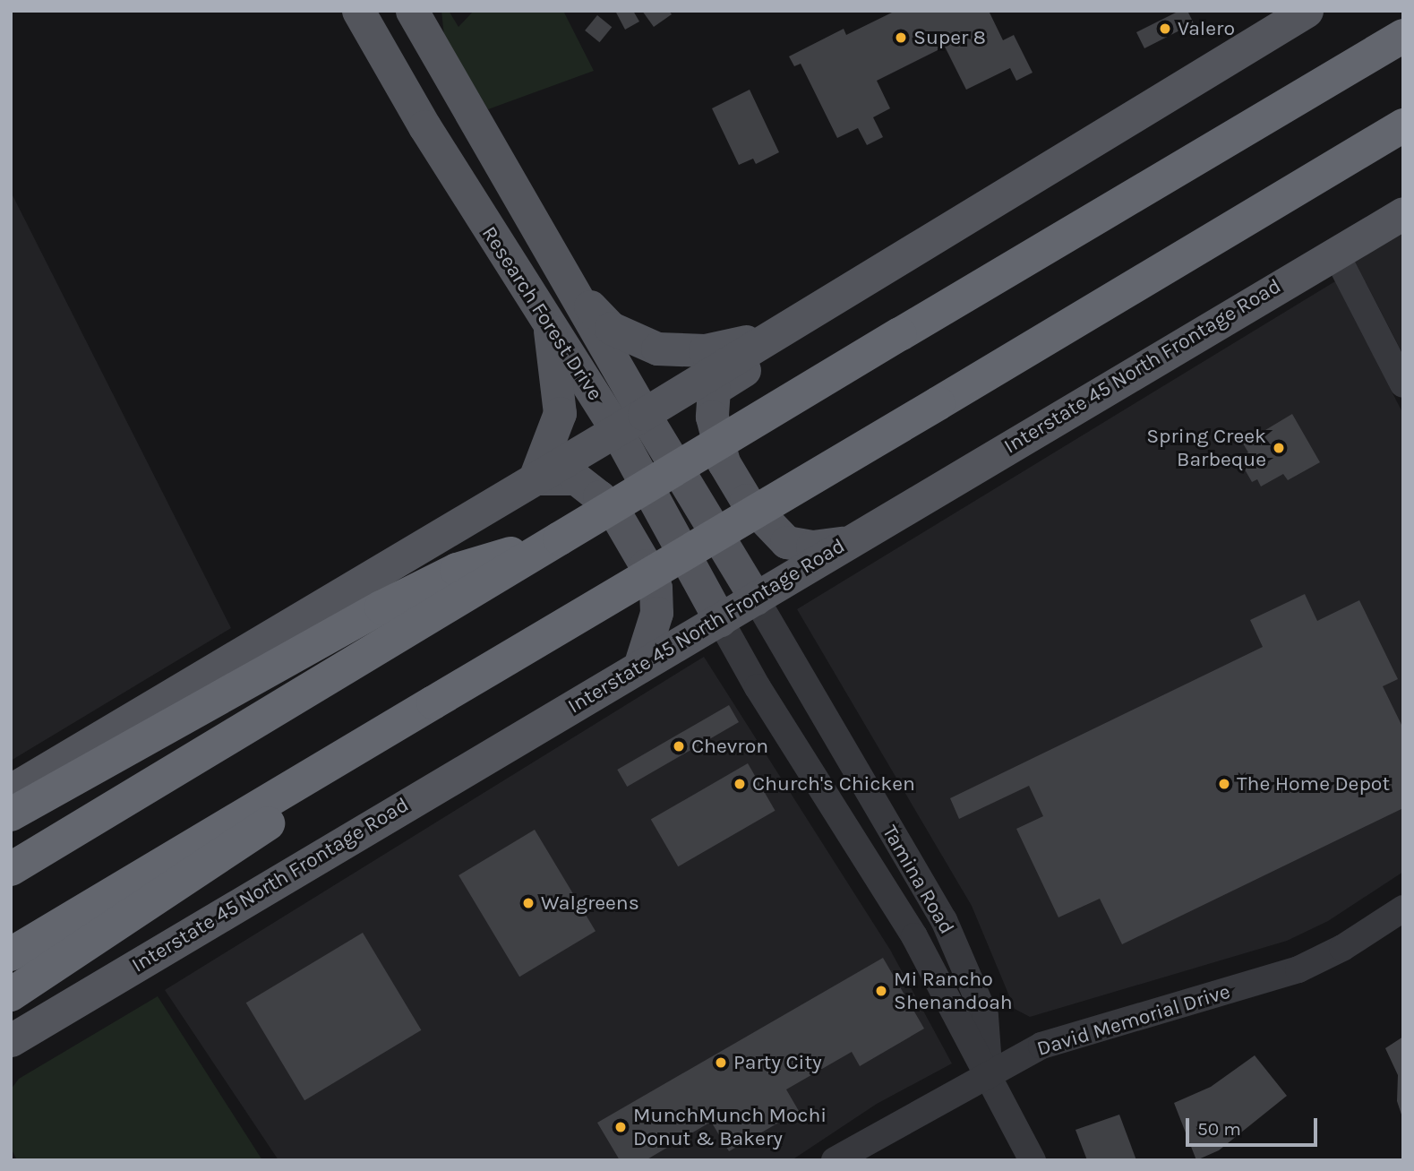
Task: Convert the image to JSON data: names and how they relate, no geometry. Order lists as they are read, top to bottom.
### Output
{
  "streets": {
    "main road": ["Research Forest Drive", "Interstate 45 North Frontage Road"],
    "street": ["Tamina Road", "David Memorial Drive"]
  },
  "crossings": [
    ["Research Forest Drive", "Interstate 45 North Frontage Road"],
    ["Research Forest Drive", "Tamina Road"],
    ["Interstate 45 North Frontage Road", "Tamina Road"],
    ["Tamina Road", "David Memorial Drive"]
  ],
  "places": [
    "Valero",
    "Super 8",
    "Spring Creek Barbeque",
    "Chevron",
    "Church's Chicken",
    "The Home Depot",
    "Walgreens",
    "Mi Rancho Shenandoah",
    "Party City",
    "MunchMunch Mochi Donut & Bakery"
  ],
  "scale_bar": "50 m"
}
